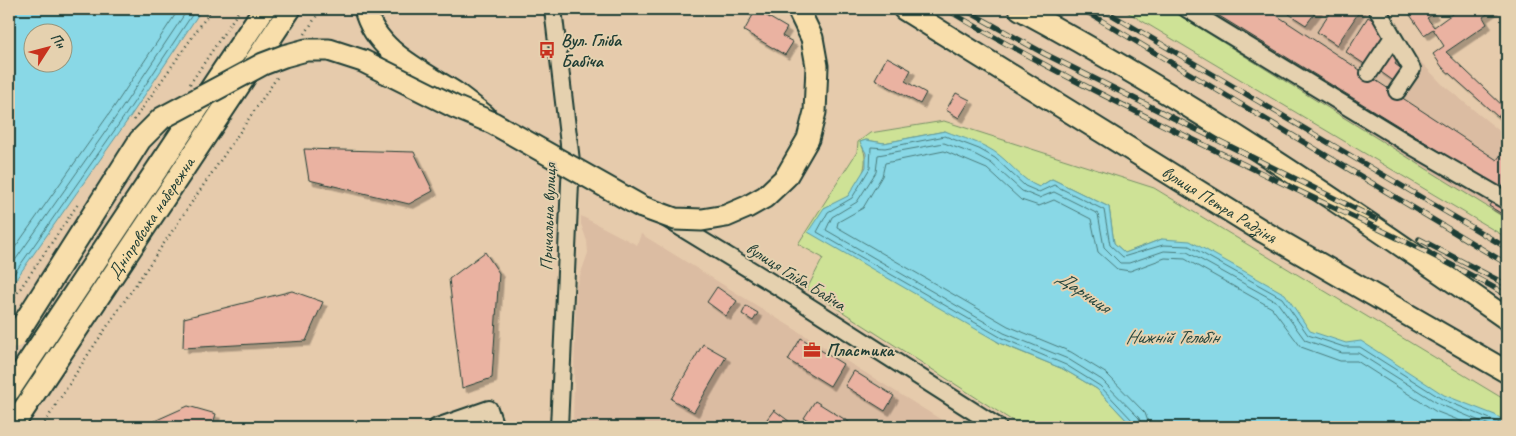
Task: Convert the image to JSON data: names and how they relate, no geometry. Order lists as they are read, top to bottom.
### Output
{
  "streets": {
    "main road": ["вулиця Петра Радзіня", "Дніпровська набережна"],
    "street": ["Причальна вулиця", "вулиця Гліба Бабіча"]
  },
  "crossings": [
    ["Причальна вулиця", "вулиця Гліба Бабіча"]
  ],
  "water": ["Дарниця", "Нижній Тельбін"],
  "places": {
    "bus stop": ["Вул. Гліба Бабіча"],
    "office": ["Пластика"]
  },
  "north": "top right"
}
